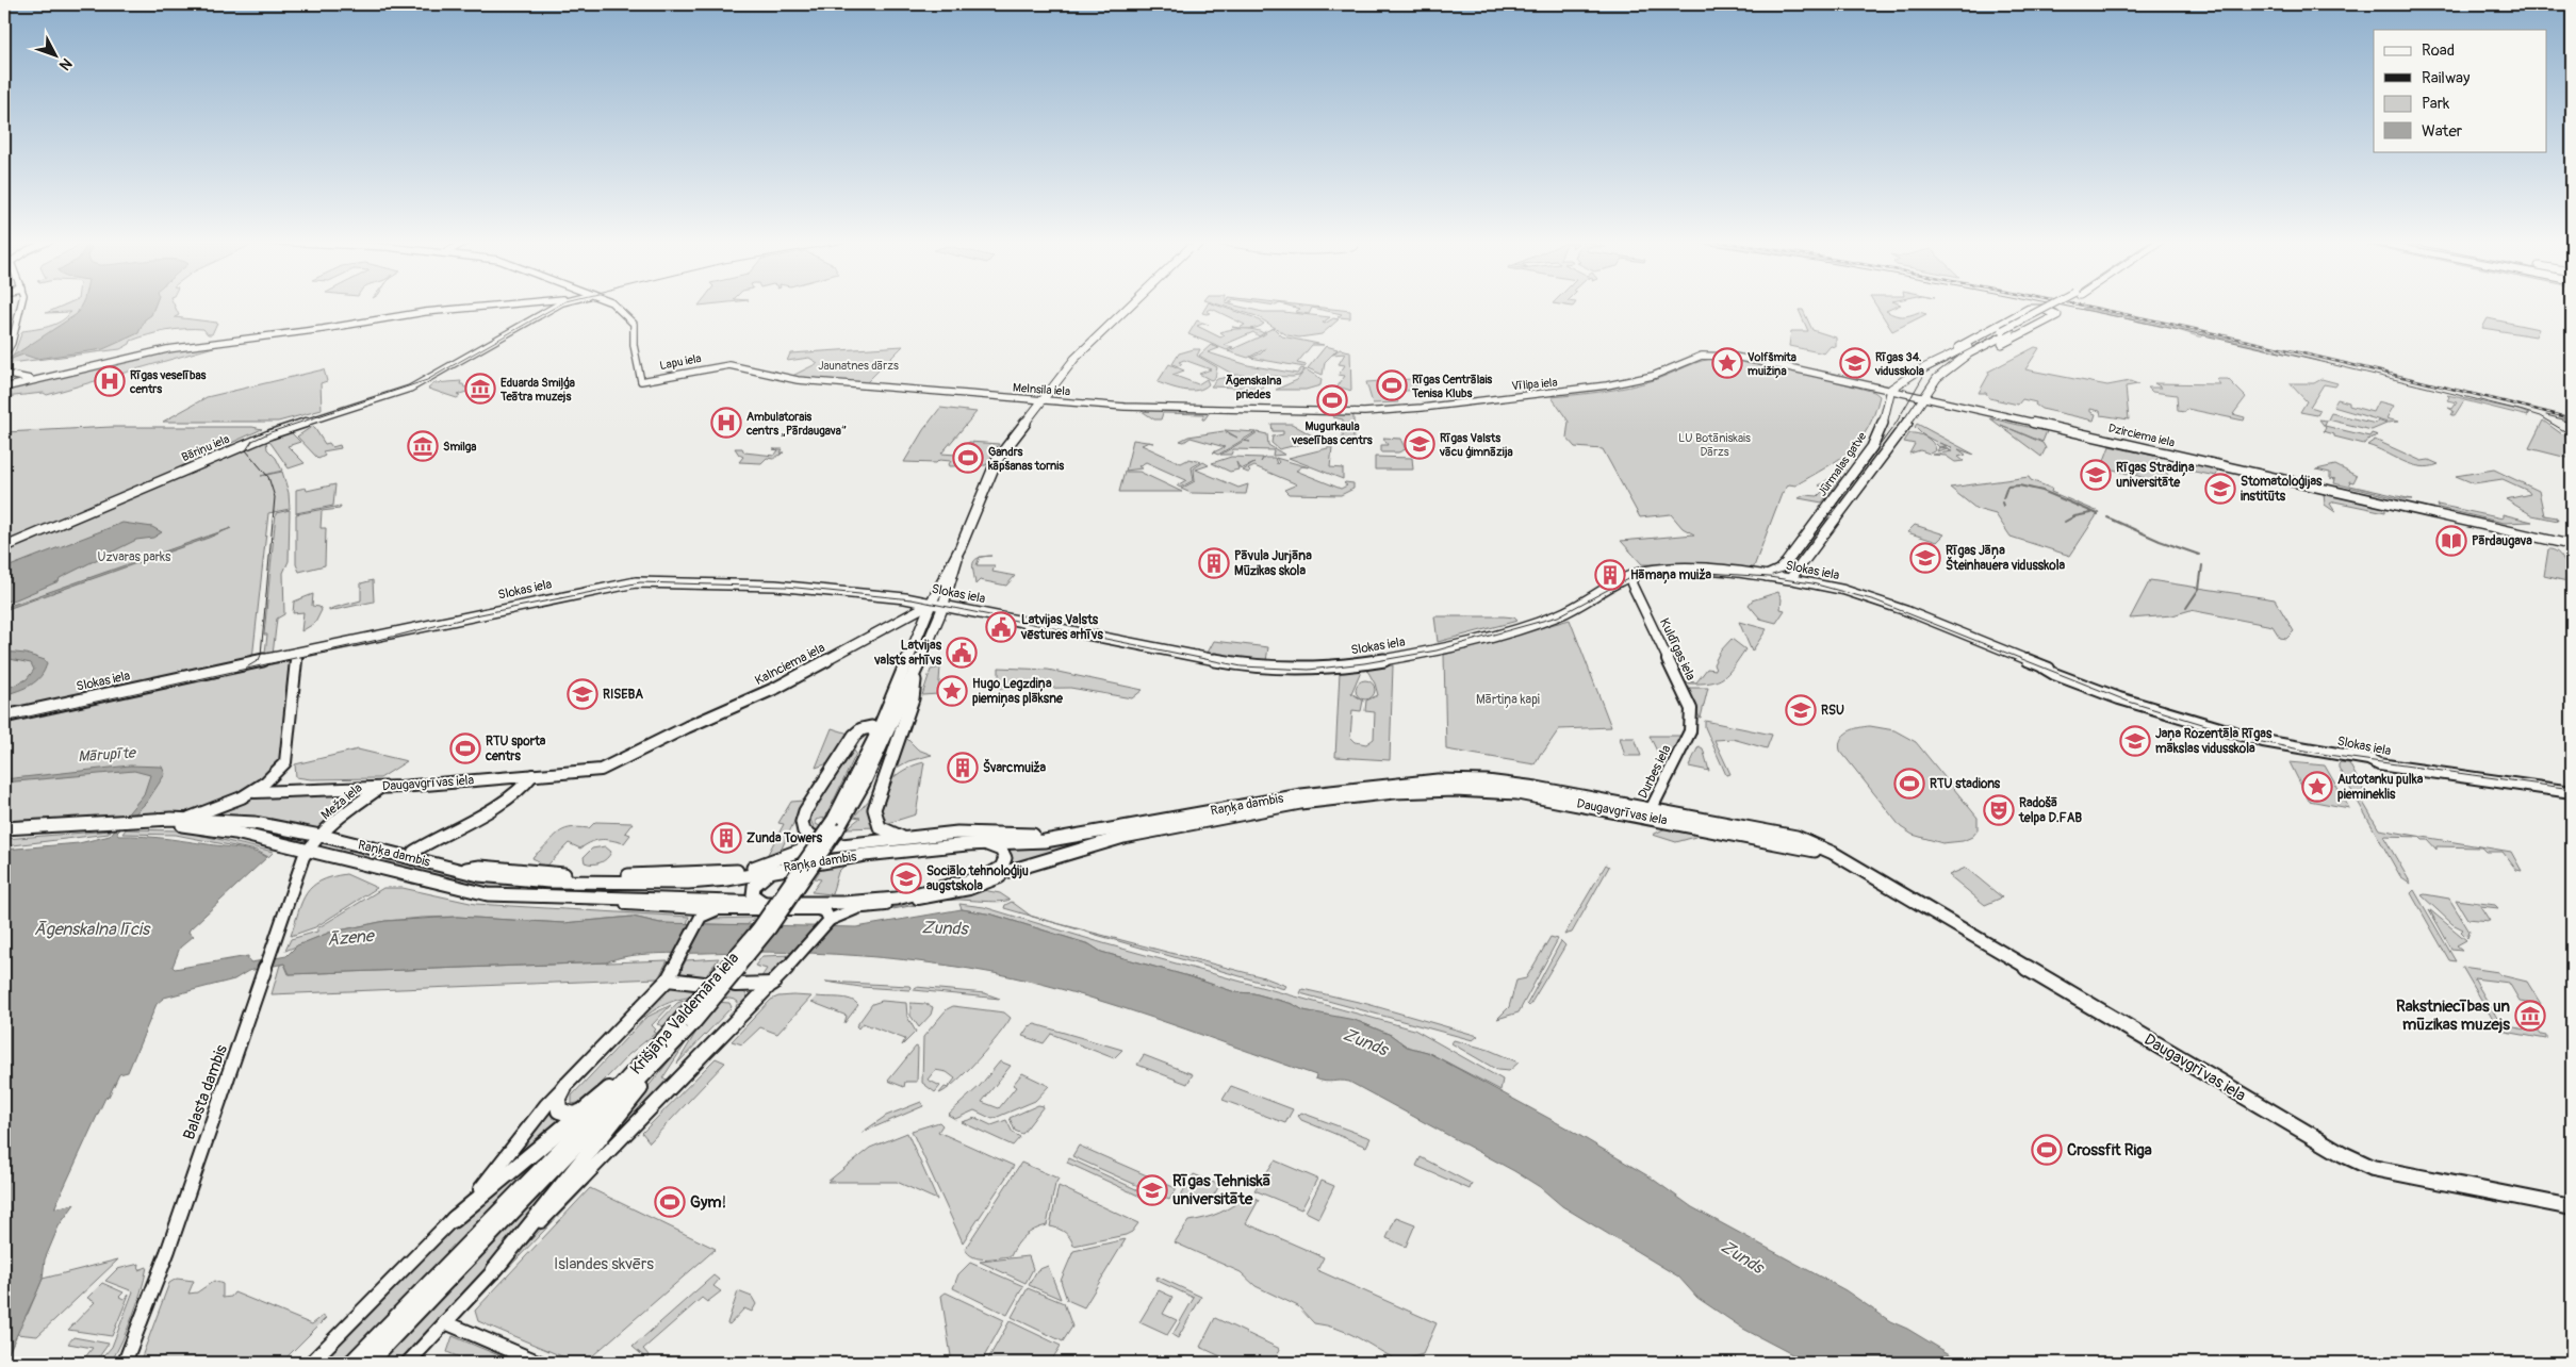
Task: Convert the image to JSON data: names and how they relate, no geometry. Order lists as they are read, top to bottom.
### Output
{
  "streets": {
    "main road": [
      "Jūrmalas gatve",
      "Slokas iela",
      "Daugavgrīvas iela",
      "Raņķa dambis",
      "Krišjāņa Valdemāra iela"
    ],
    "street": [
      "Lapu iela",
      "Vīlipa iela",
      "Melnsila iela",
      "Dzirciema iela",
      "Bāriņu iela",
      "Kuldīgas iela",
      "Kalnciema iela",
      "Durbes iela",
      "Meža iela",
      "Balasta dambis"
    ]
  },
  "crossings": [
    ["Lapu iela", "Melnsila iela"],
    ["Vīlipa iela", "Melnsila iela"],
    ["Vīlipa iela", "Dzirciema iela"],
    ["Dzirciema iela", "Jūrmalas gatve"],
    ["Jūrmalas gatve", "Slokas iela"],
    ["Slokas iela", "Kuldīgas iela"],
    ["Slokas iela", "Kalnciema iela"],
    ["Slokas iela", "Krišjāņa Valdemāra iela"],
    ["Kuldīgas iela", "Durbes iela"],
    ["Kalnciema iela", "Daugavgrīvas iela"],
    ["Kalnciema iela", "Krišjāņa Valdemāra iela"],
    ["Durbes iela", "Daugavgrīvas iela"],
    ["Daugavgrīvas iela", "Meža iela"],
    ["Daugavgrīvas iela", "Raņķa dambis"],
    ["Meža iela", "Raņķa dambis"],
    ["Meža iela", "Balasta dambis"],
    ["Raņķa dambis", "Balasta dambis"]
  ],
  "districts": ["Āgenskalna priedes"],
  "water": [
    "Mārupīte",
    "Zunds",
    "Āgenskalna līcis",
    "Āzene"
  ],
  "parks": [
    "Jaunatnes dārzs",
    "LU Botāniskais Dārzs",
    "Uzvaras parks",
    "Mārtiņa kapi",
    "Islandes skvērs"
  ],
  "places": {
    "place": ["Volfšmita muižiņa", "Hugo Legzdiņa piemiņas plāksne", "Autotanku pulka piemineklis"],
    "school or university": [
      "Rīgas 34. vidusskola",
      "Rīgas Valsts vācu ģimnāzija",
      "Rīgas Stradiņa universitāte",
      "Stomatoloģijas institūts",
      "Rīgas Jāņa Šteinhauera vidusskola",
      "RISEBA",
      "RSU",
      "Jaņa Rozentāla Rīgas mākslas vidusskola",
      "Sociālo tehnoloģiju augstskola",
      "Rīgas Tehniskā universitāte"
    ],
    "hospital": ["Rīgas veselības centrs", "Ambulatorais centrs „Pārdaugava”"],
    "sports": [
      "Rīgas Centrālais Tenisa Klubs",
      "Mugurkaula veselības centrs",
      "Gandrs kāpšanas tornis",
      "RTU sporta centrs",
      "RTU stadions",
      "Crossfit Riga",
      "Gym!"
    ],
    "museum": ["Eduarda Smiļģa Teātra muzejs", "Smilga", "Rakstniecības un mūzikas muzejs"],
    "library": ["Pārdaugava"],
    "building": [
      "Pāvula Jurjāna Mūzikas skola",
      "Hāmaņa muiža",
      "Švarcmuiža",
      "Zunda Towers"
    ],
    "public building": ["Latvijas Valsts vēstures arhīvs", "Latvijas valsts arhīvs"],
    "theatre": ["Radošā telpa D.FAB"]
  },
  "legend": [
    "Road",
    "Railway",
    "Park",
    "Water"
  ],
  "north": "bottom right"
}
